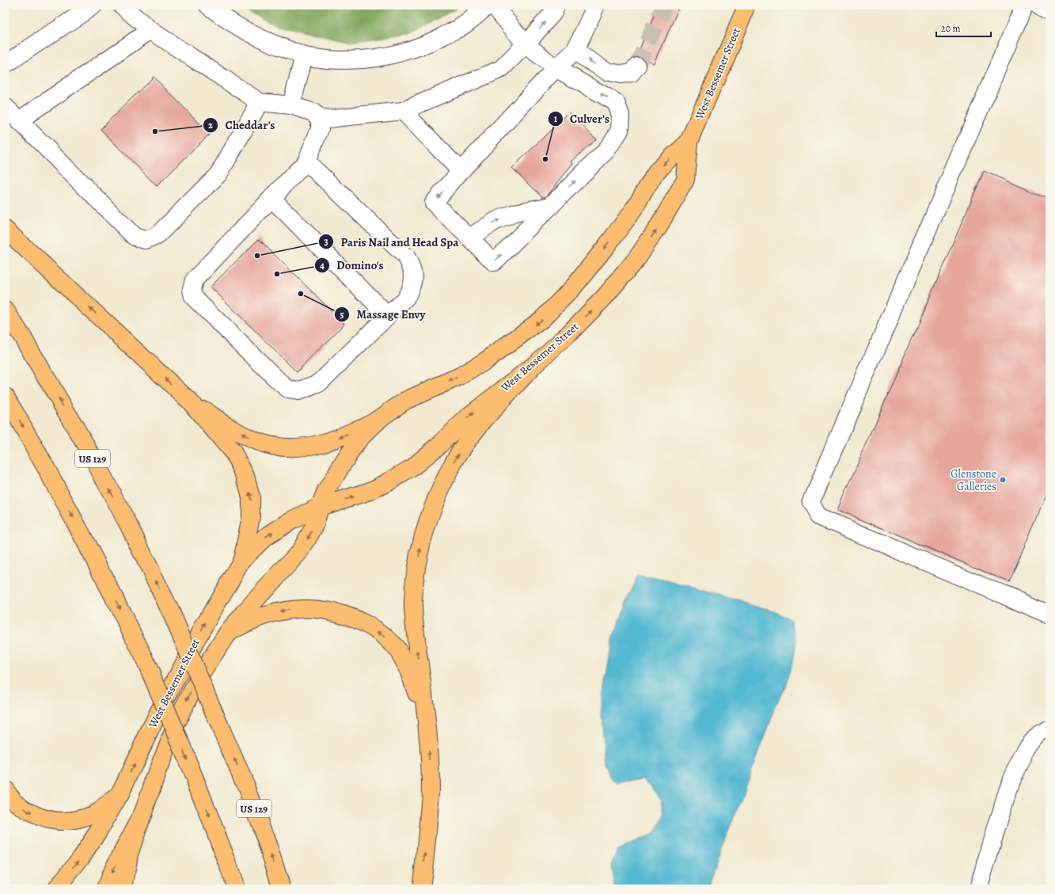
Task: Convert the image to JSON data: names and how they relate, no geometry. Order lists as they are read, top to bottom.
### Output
{
  "streets": {
    "main road": ["West Bessemer Street", "US 129"]
  },
  "places": [
    "Cheddar's",
    "Culver's",
    "Paris Nail and Head Spa",
    "Domino's",
    "Massage Envy",
    "Glenstone Galleries"
  ],
  "scale_bar": "20 m"
}
